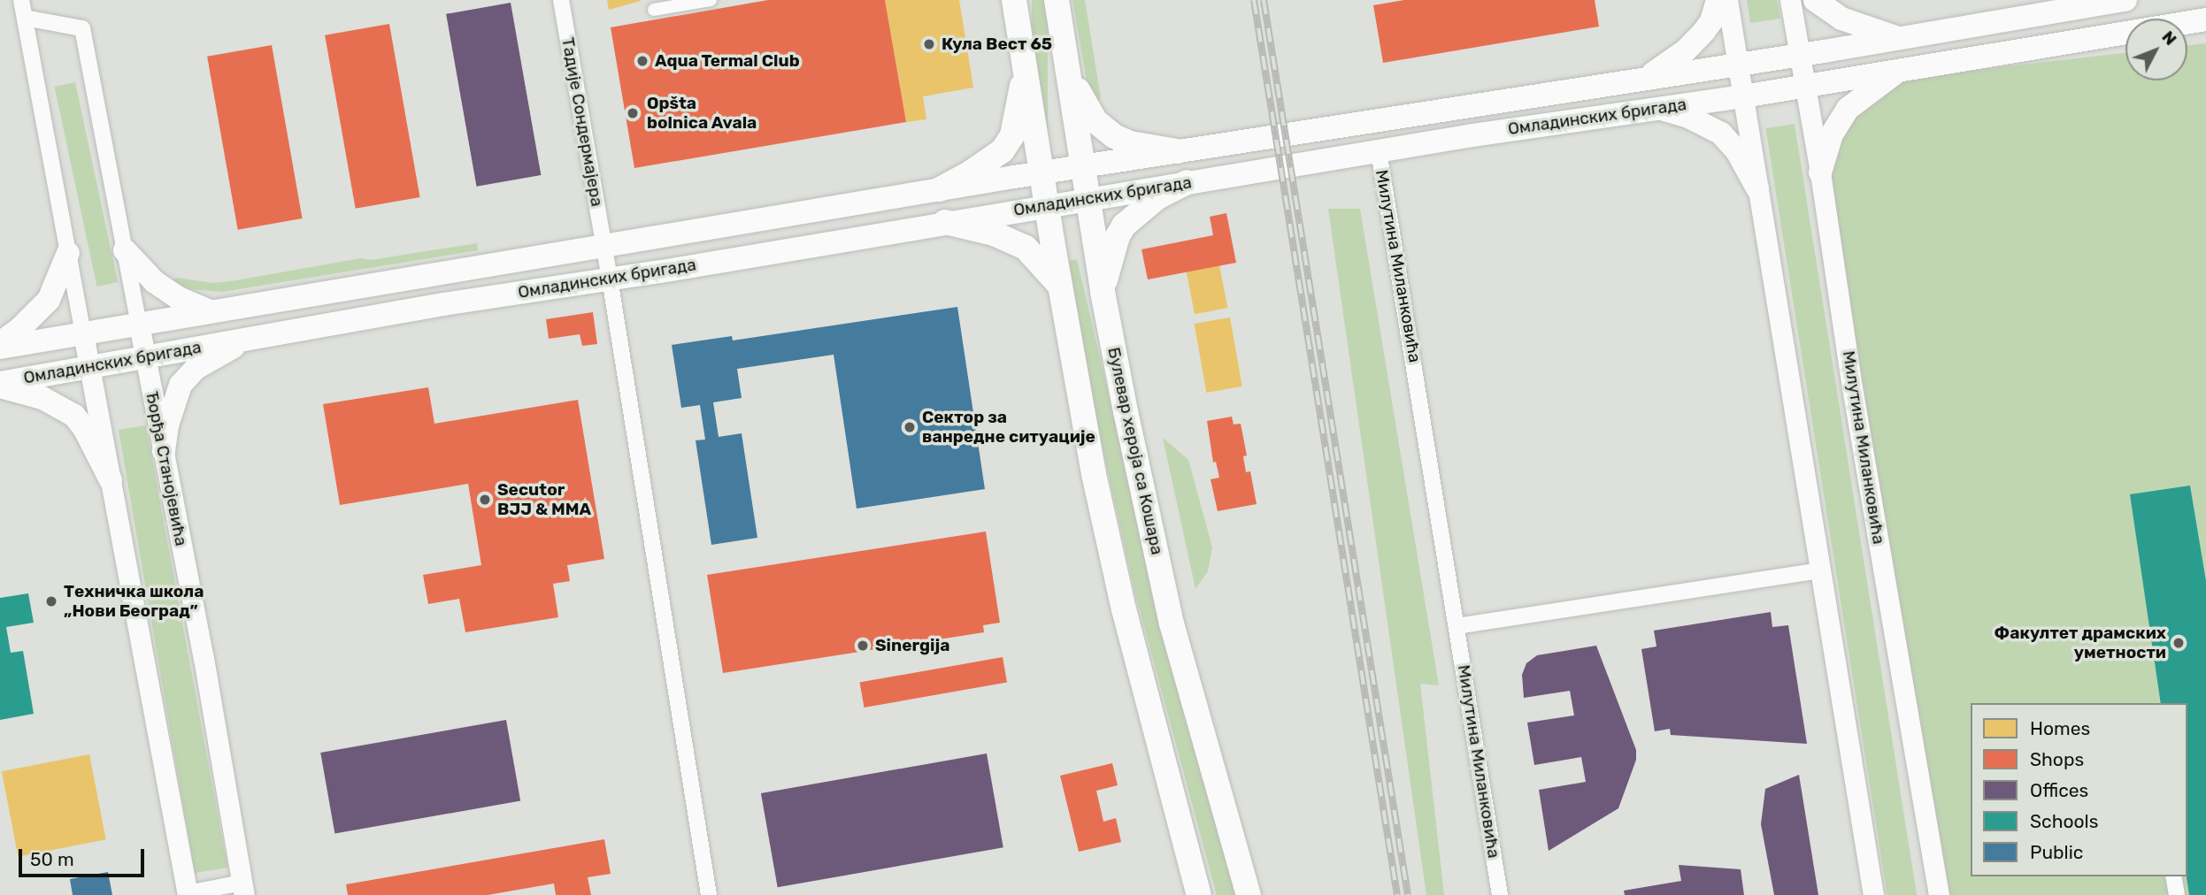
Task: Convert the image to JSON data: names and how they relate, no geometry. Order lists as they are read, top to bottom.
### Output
{
  "streets": {
    "main road": ["Омладинских бригада", "Булевар хероја са Кошара"],
    "street": ["Тадије Сондермајера", "Милутина Миланковића", "Ђорђа Станојевића"]
  },
  "crossings": [
    ["Омладинских бригада", "Тадије Сондермајера"],
    ["Омладинских бригада", "Милутина Миланковића"],
    ["Омладинских бригада", "Булевар хероја са Кошара"],
    ["Омладинских бригада", "Ђорђа Станојевића"]
  ],
  "places": [
    "Кула Вест 65",
    "Aqua Termal Club",
    "Opšta bolnica Avala",
    "Сектор за ванредне ситуације",
    "Secutor BJJ & MMA",
    "Техничка школа „Нови Београд”",
    "Факултет драмских уметности",
    "Sinergija"
  ],
  "legend": [
    "Homes",
    "Shops",
    "Offices",
    "Schools",
    "Public"
  ],
  "scale_bar": "50 m",
  "north": "top right"
}
